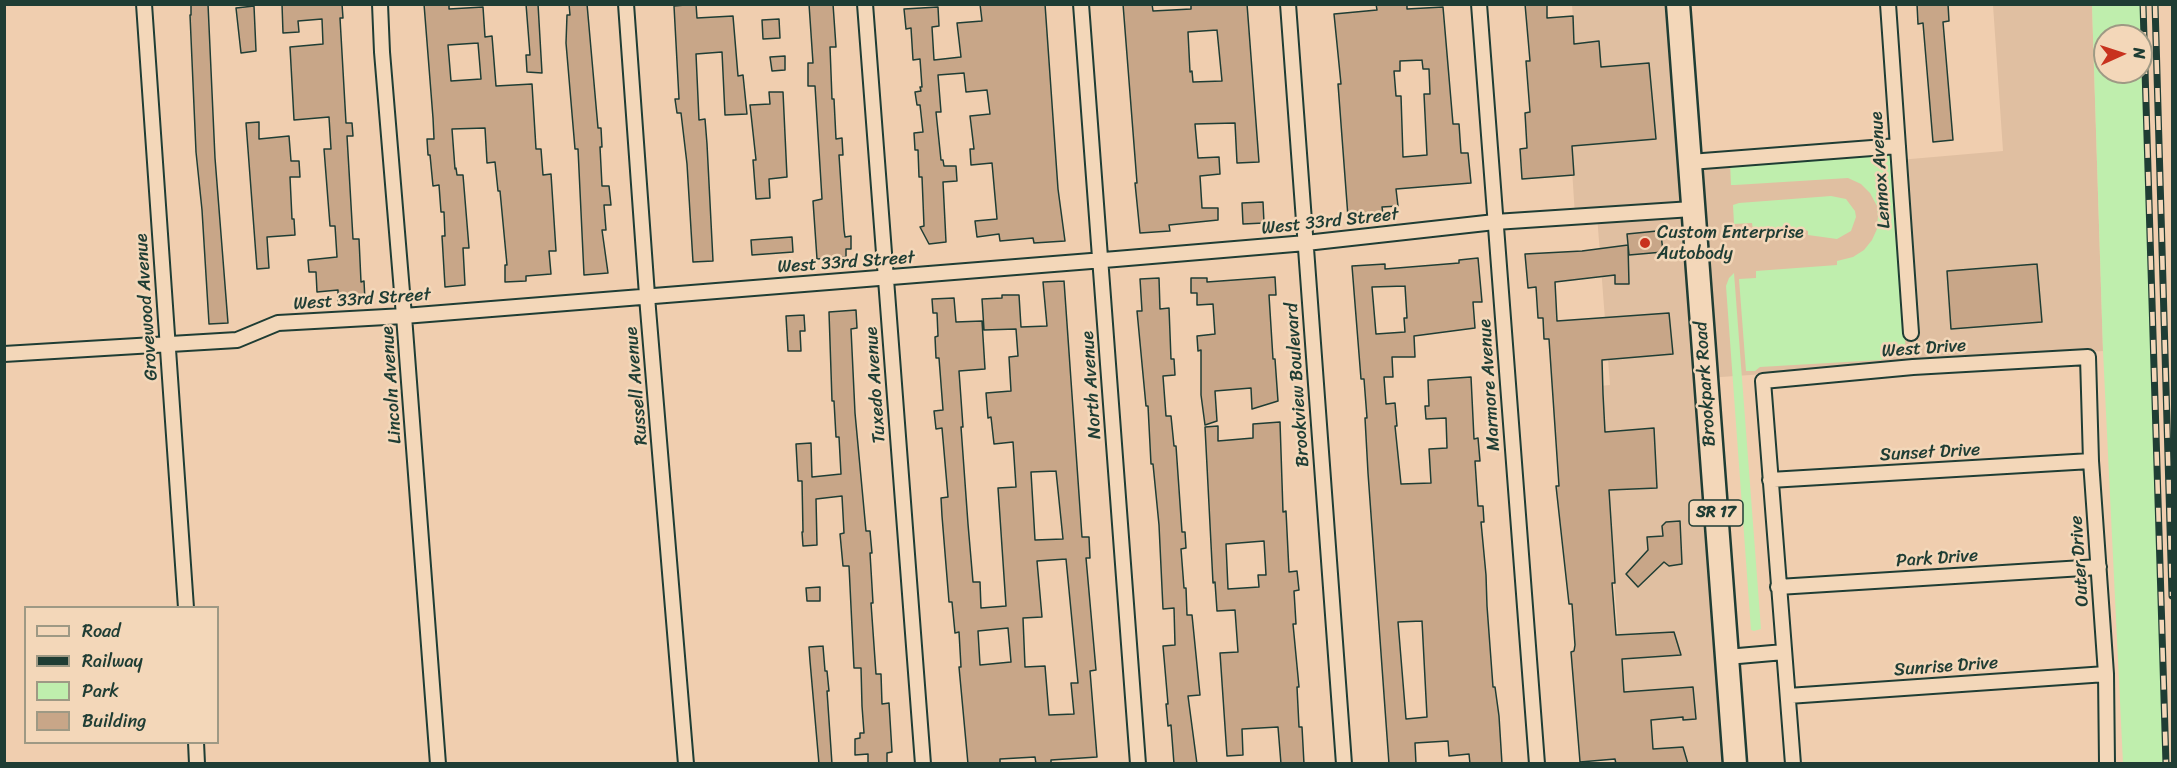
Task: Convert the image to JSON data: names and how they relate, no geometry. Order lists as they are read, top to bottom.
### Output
{
  "streets": {
    "main road": ["Brookpark Road", "SR 17"],
    "street": [
      "Lennox Avenue",
      "West 33rd Street",
      "Grovewood Avenue",
      "West Drive",
      "Lincoln Avenue",
      "Tuxedo Avenue",
      "North Avenue",
      "Brookview Boulevard",
      "Marmore Avenue",
      "Russell Avenue",
      "Sunset Drive",
      "Park Drive",
      "Outer Drive",
      "Sunrise Drive"
    ]
  },
  "crossings": [
    ["West 33rd Street", "Grovewood Avenue"],
    ["West 33rd Street", "Brookpark Road"],
    ["West 33rd Street", "Lincoln Avenue"],
    ["West 33rd Street", "Tuxedo Avenue"],
    ["West 33rd Street", "North Avenue"],
    ["West 33rd Street", "Brookview Boulevard"],
    ["West 33rd Street", "Marmore Avenue"],
    ["West 33rd Street", "Russell Avenue"],
    ["West Drive", "Sunset Drive"],
    ["West Drive", "Outer Drive"],
    ["Sunset Drive", "Outer Drive"],
    ["Park Drive", "Outer Drive"],
    ["Outer Drive", "Sunrise Drive"]
  ],
  "places": ["Custom Enterprise Autobody"],
  "legend": [
    "Road",
    "Railway",
    "Park",
    "Building"
  ],
  "north": "right"
}
